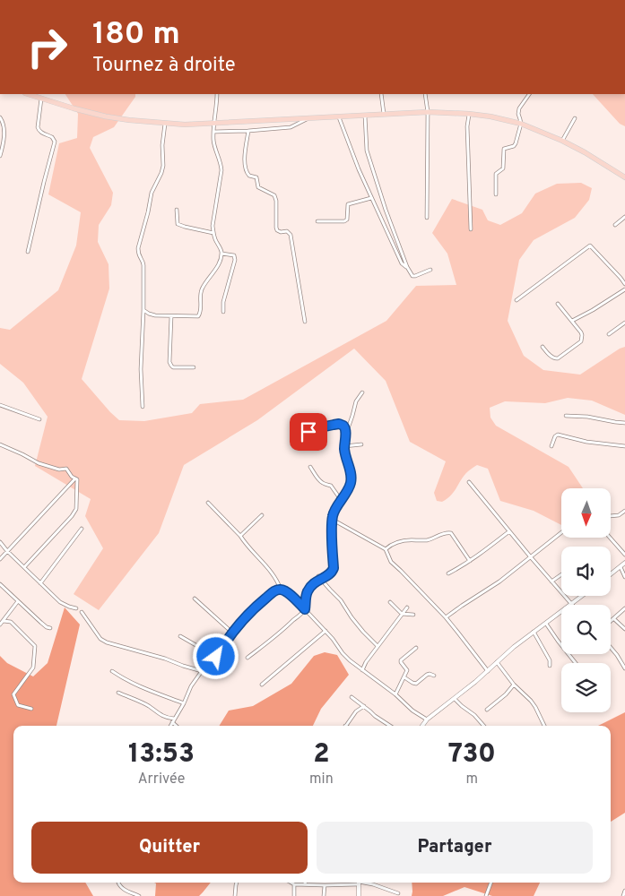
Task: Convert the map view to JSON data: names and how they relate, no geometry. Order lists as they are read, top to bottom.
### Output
{
  "north": "bottom",
  "page": {
    "turn": ["180 m", "Tournez à droite"],
    "eta": [
      "13:53",
      "Arrivée",
      "2",
      "min",
      "730",
      "m"
    ],
    "buttons": ["Quitter", "Partager"]
  }
}
